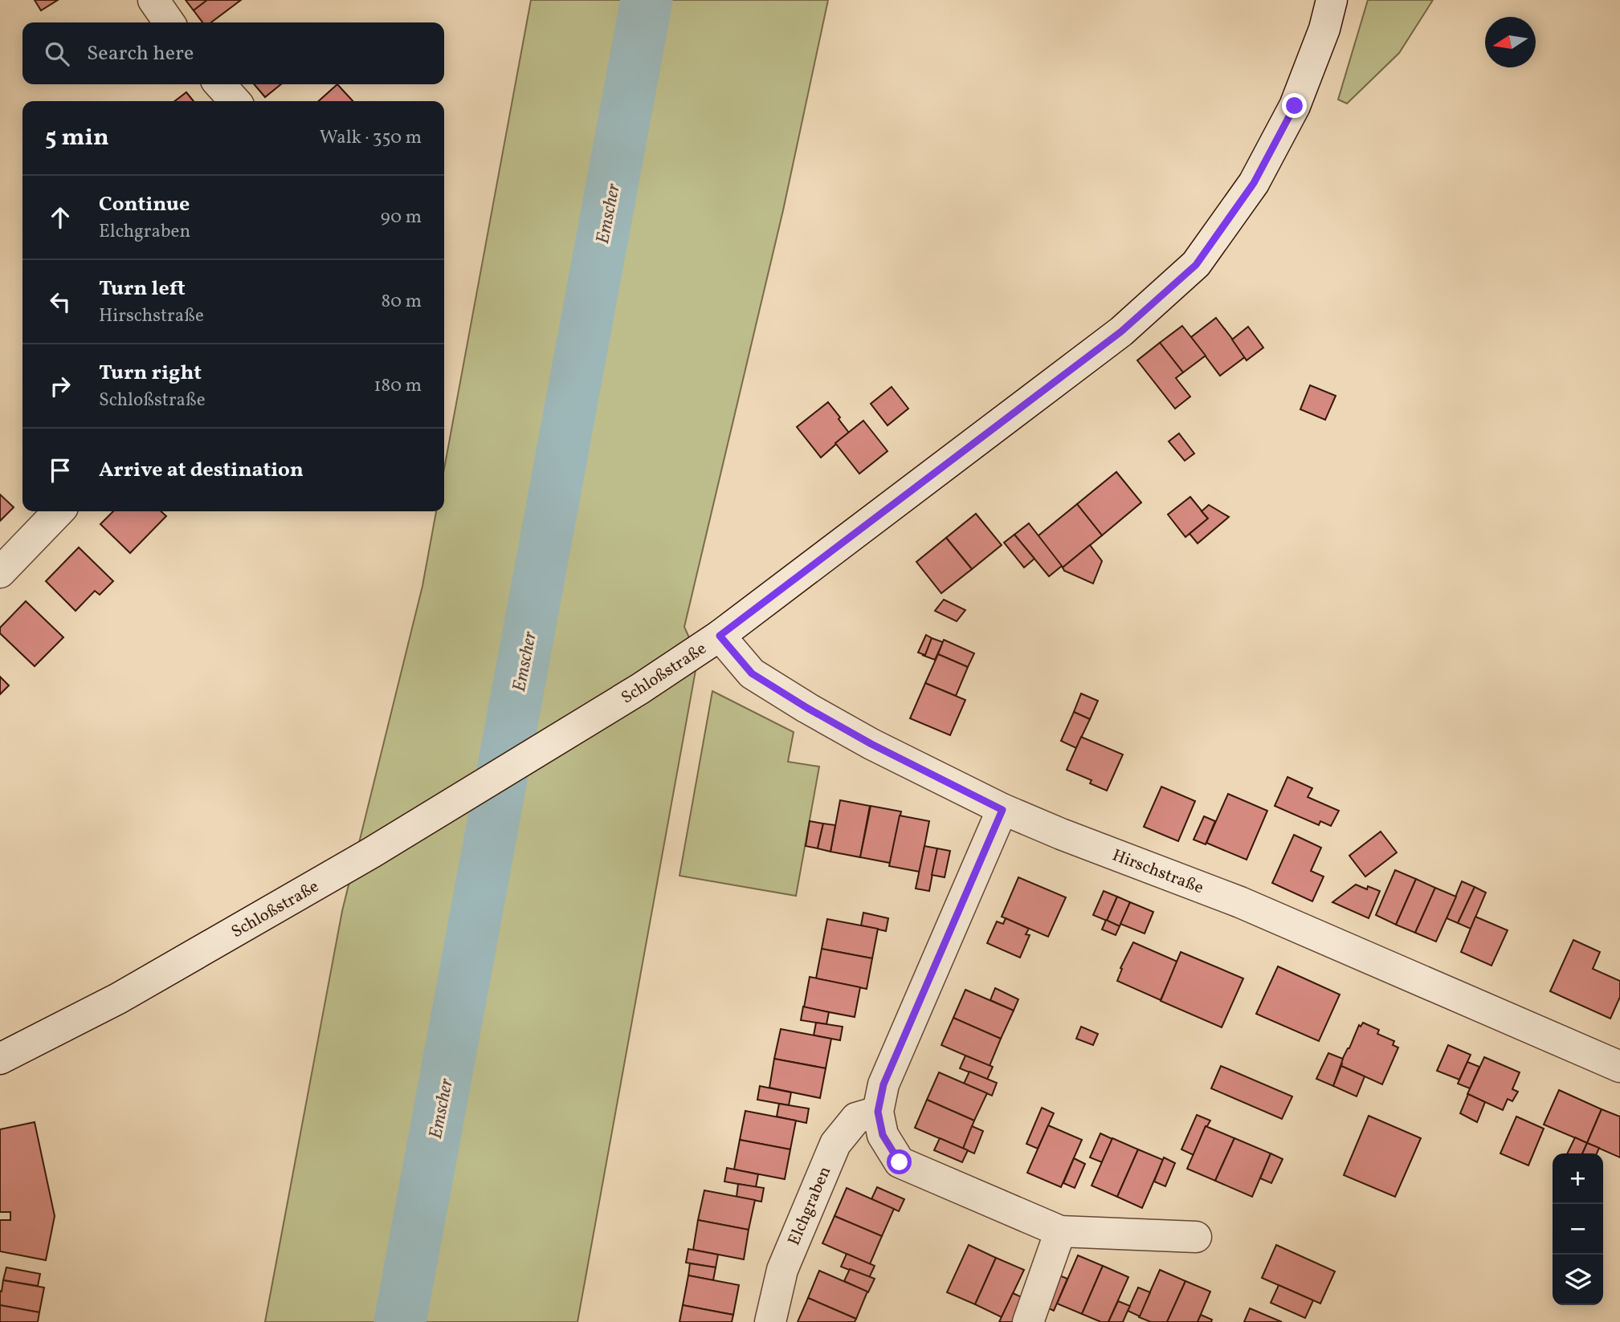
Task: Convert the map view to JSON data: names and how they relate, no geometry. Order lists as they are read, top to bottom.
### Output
{
  "streets": {
    "street": ["Schloßstraße", "Hirschstraße", "Elchgraben"]
  },
  "crossings": [
    ["Schloßstraße", "Hirschstraße"]
  ],
  "water": ["Emscher"],
  "north": "left",
  "page": {
    "search": "Search here",
    "heading": ["5 min", "Walk · 350 m"],
    "list": [
      ["Continue", "Elchgraben", "90 m"],
      ["Turn left", "Hirschstraße", "80 m"],
      ["Turn right", "Schloßstraße", "180 m"],
      "Arrive at destination"
    ],
    "map_buttons": ["+", "−"]
  }
}
